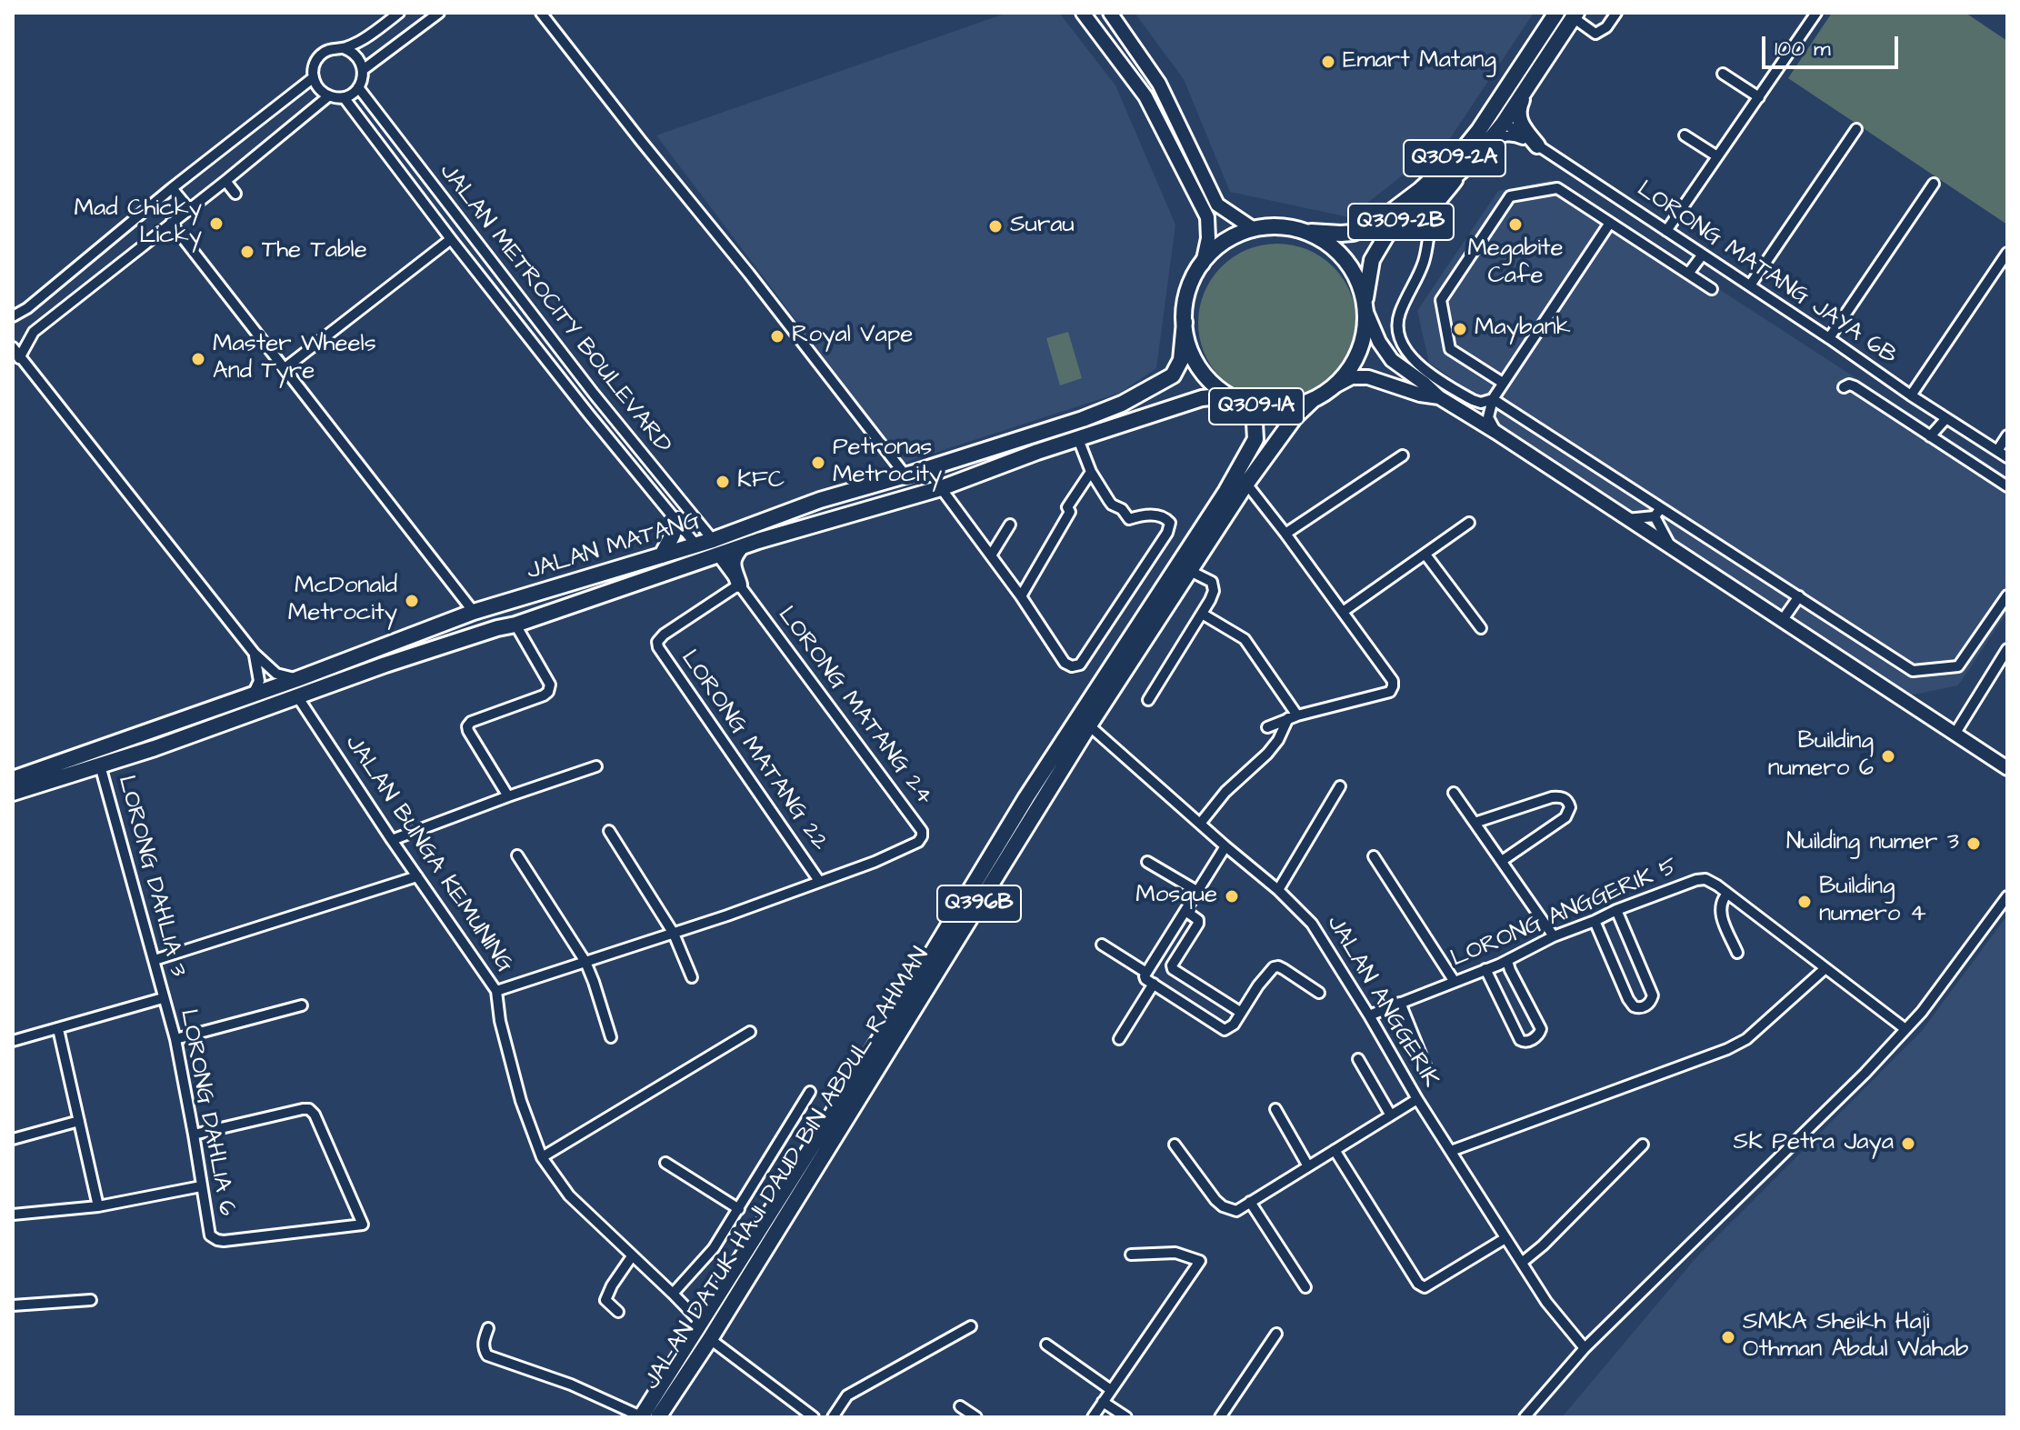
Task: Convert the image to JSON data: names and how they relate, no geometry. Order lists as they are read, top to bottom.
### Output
{
  "streets": {
    "main road": [
      "Q309-2A",
      "Q309-2B",
      "Q309-1A",
      "JALAN MATANG",
      "Q396B",
      "JALAN DATUK HAJI DAUD BIN ABDUL RAHMAN"
    ],
    "street": [
      "LORONG MATANG JAYA 6B",
      "JALAN METROCITY BOULEVARD",
      "LORONG MATANG 24",
      "LORONG MATANG 22",
      "JALAN BUNGA KEMUNING",
      "LORONG DAHLIA 3",
      "LORONG ANGGERIK 5",
      "JALAN ANGGERIK",
      "LORONG DAHLIA 6"
    ]
  },
  "crossings": [
    ["Q309-2A", "Q309-2B"],
    ["Q309-2A", "Q309-1A"],
    ["Q309-2A", "JALAN MATANG"],
    ["Q309-2A", "JALAN DATUK HAJI DAUD BIN ABDUL RAHMAN"],
    ["Q309-2B", "LORONG MATANG JAYA 6B"],
    ["Q309-2B", "Q309-1A"],
    ["Q309-2B", "JALAN MATANG"],
    ["Q309-2B", "JALAN DATUK HAJI DAUD BIN ABDUL RAHMAN"],
    ["JALAN METROCITY BOULEVARD", "JALAN MATANG"],
    ["JALAN METROCITY BOULEVARD", "LORONG MATANG 24"],
    ["Q309-1A", "JALAN MATANG"],
    ["Q309-1A", "JALAN DATUK HAJI DAUD BIN ABDUL RAHMAN"],
    ["JALAN MATANG", "LORONG MATANG 24"],
    ["JALAN MATANG", "JALAN BUNGA KEMUNING"],
    ["JALAN MATANG", "LORONG DAHLIA 3"],
    ["JALAN MATANG", "JALAN DATUK HAJI DAUD BIN ABDUL RAHMAN"],
    ["LORONG MATANG 24", "LORONG MATANG 22"],
    ["JALAN BUNGA KEMUNING", "JALAN DATUK HAJI DAUD BIN ABDUL RAHMAN"],
    ["LORONG DAHLIA 3", "LORONG DAHLIA 6"],
    ["LORONG ANGGERIK 5", "JALAN ANGGERIK"],
    ["JALAN ANGGERIK", "JALAN DATUK HAJI DAUD BIN ABDUL RAHMAN"]
  ],
  "places": [
    "Emart Matang",
    "Mad Chicky Licky",
    "Megabite Cafe",
    "Surau",
    "The Table",
    "Maybank",
    "Royal Vape",
    "Master Wheels And Tyre",
    "Petronas Metrocity",
    "KFC",
    "McDonald Metrocity",
    "Building numero 6",
    "Nuilding numer 3",
    "Mosque",
    "Building numero 4",
    "SK Petra Jaya",
    "SMKA Sheikh Haji Othman Abdul Wahab"
  ],
  "scale_bar": "100 m"
}
